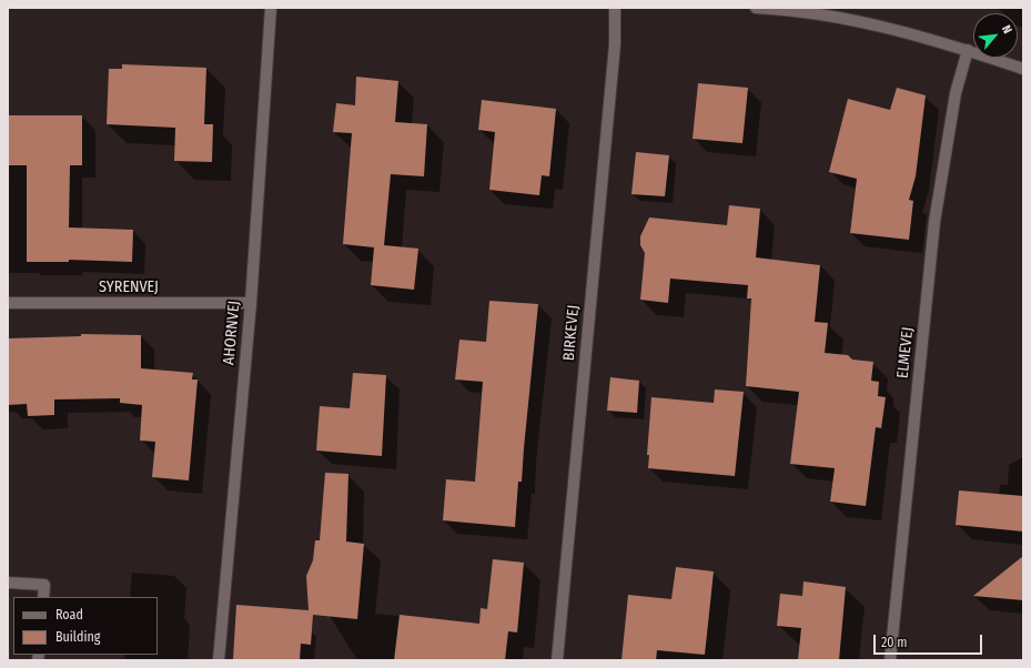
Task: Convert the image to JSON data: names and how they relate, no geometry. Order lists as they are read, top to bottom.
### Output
{
  "streets": {
    "street": [
      "SYRENVEJ",
      "AHORNVEJ",
      "BIRKEVEJ",
      "ELMEVEJ"
    ]
  },
  "crossings": [
    ["SYRENVEJ", "AHORNVEJ"]
  ],
  "legend": ["Road", "Building"],
  "scale_bar": "20 m",
  "north": "top right"
}
